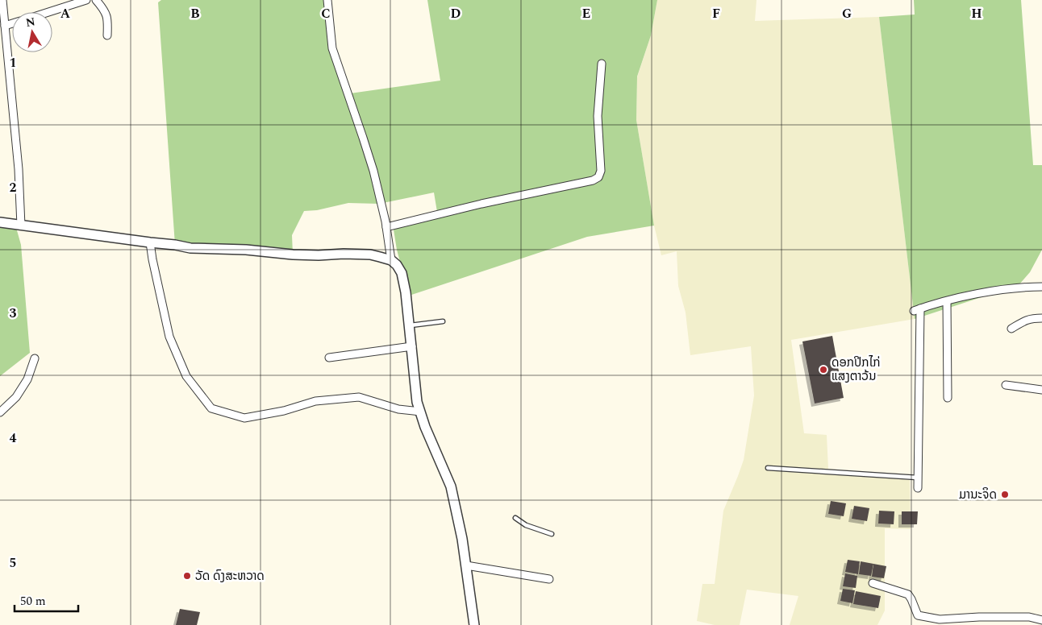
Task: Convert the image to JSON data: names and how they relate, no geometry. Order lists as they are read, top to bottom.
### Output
{
  "places": ["ດອກປີກໄກ່ ແສງຕາວ້ນ", "ມານະຈິດ", "ວັດ ດົງສະຫວາດ"],
  "scale_bar": "50 m",
  "north": "top",
  "grid": {
    "columns": [
      "A",
      "B",
      "C",
      "D",
      "E",
      "F",
      "G",
      "H"
    ],
    "rows": [
      "1",
      "2",
      "3",
      "4",
      "5"
    ]
  }
}
